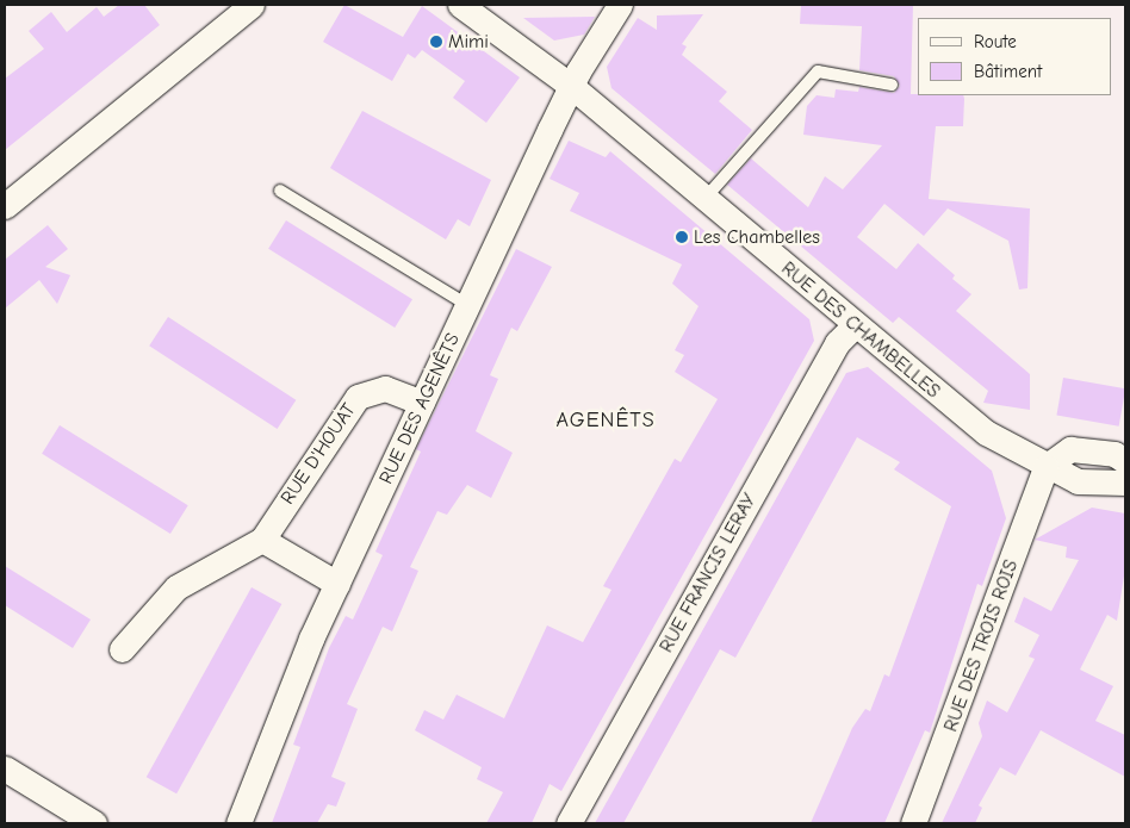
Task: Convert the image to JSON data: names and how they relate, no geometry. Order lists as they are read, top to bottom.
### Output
{
  "streets": {
    "street": [
      "RUE DES CHAMBELLES",
      "RUE DES AGENÊTS",
      "RUE D'HOUAT",
      "RUE FRANCIS LERAY",
      "RUE DES TROIS ROIS"
    ]
  },
  "crossings": [
    ["RUE DES CHAMBELLES", "RUE DES AGENÊTS"],
    ["RUE DES CHAMBELLES", "RUE FRANCIS LERAY"],
    ["RUE DES CHAMBELLES", "RUE DES TROIS ROIS"],
    ["RUE DES AGENÊTS", "RUE D'HOUAT"]
  ],
  "districts": ["AGENÊTS"],
  "places": ["Mimi", "Les Chambelles"],
  "legend": ["Route", "Bâtiment"]
}
